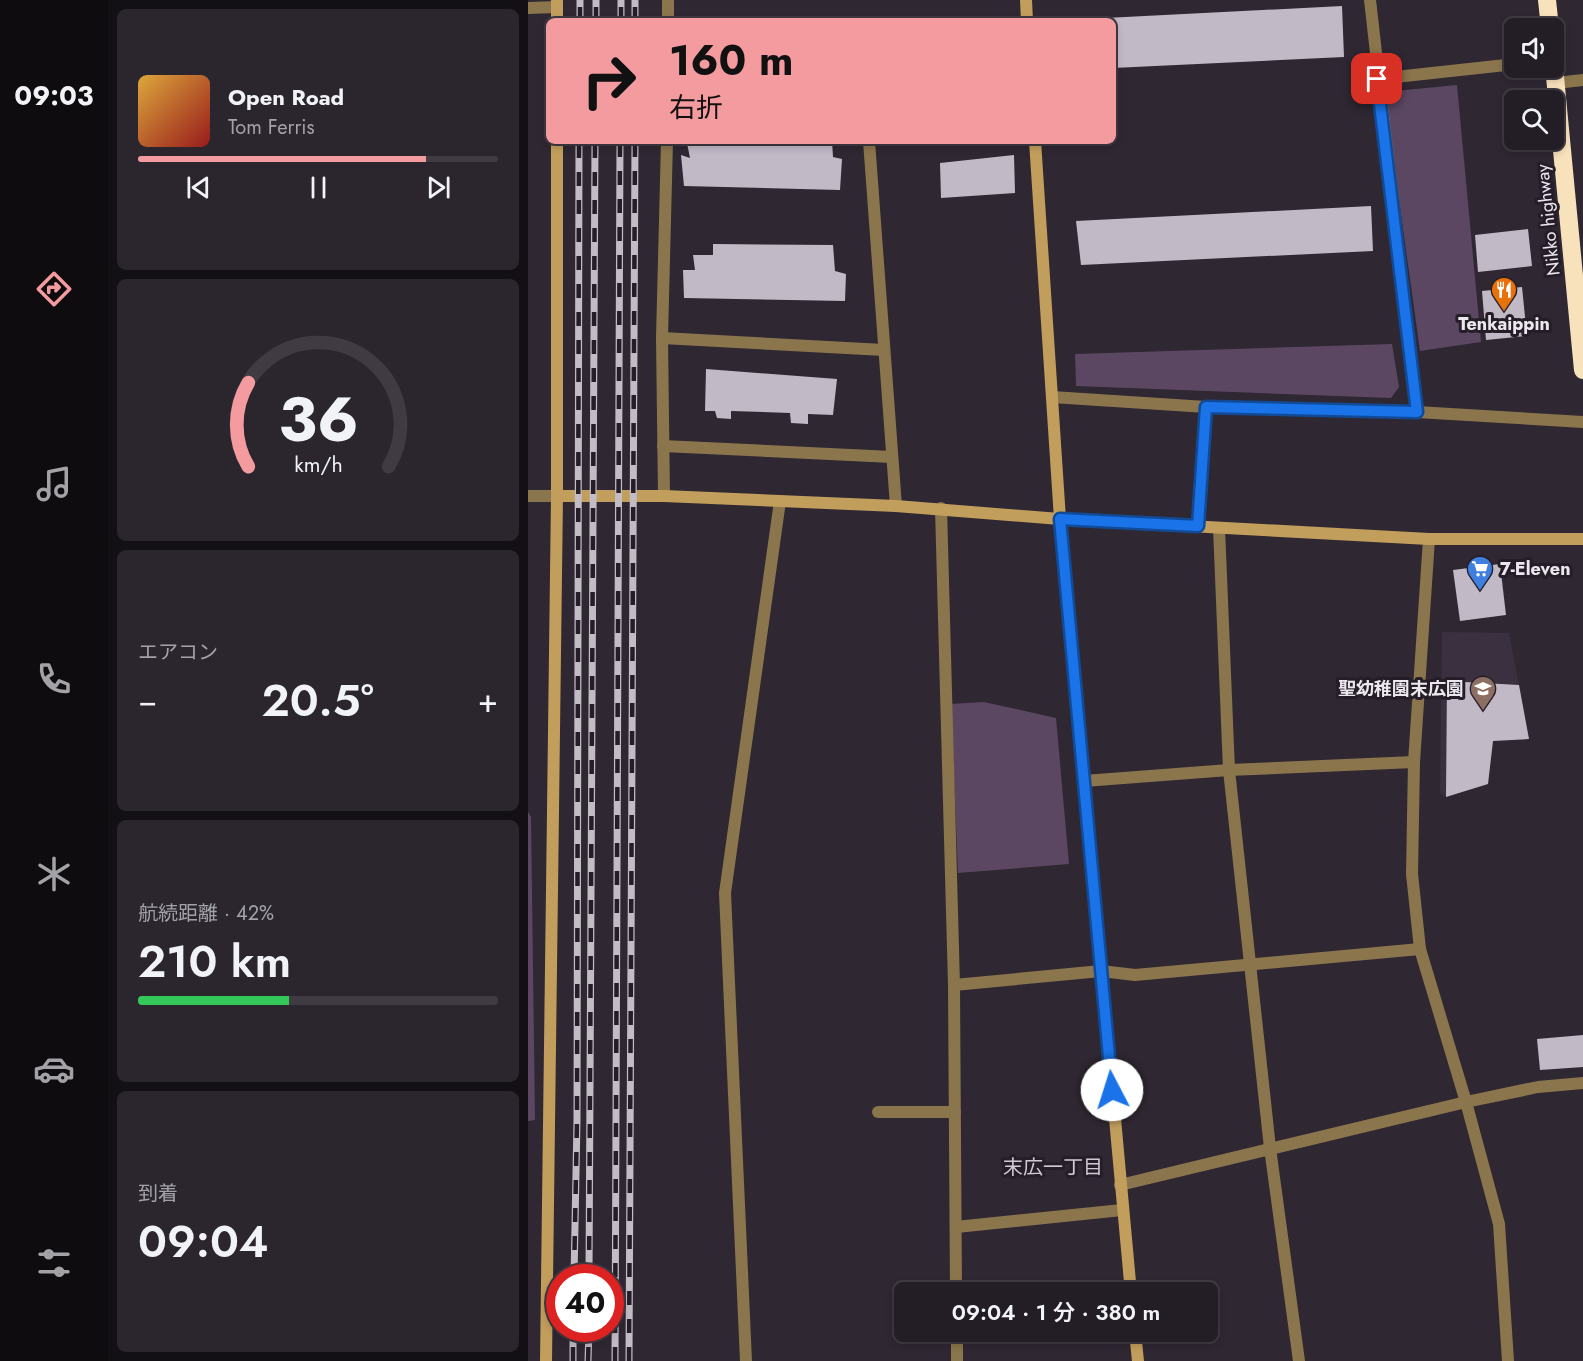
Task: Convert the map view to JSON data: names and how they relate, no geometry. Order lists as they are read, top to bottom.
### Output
{
  "streets": {
    "highway": ["Nikko highway"]
  },
  "districts": ["末広一丁目"],
  "places": {
    "restaurant": ["Tenkaippin"],
    "supermarket": ["7-Eleven"],
    "school or university": ["聖幼稚園末広園"]
  },
  "page": {
    "tabs": "09:03",
    "turn": ["160 m", "右折"],
    "song": ["Open Road", "Tom Ferris"],
    "tile": [
      "エアコン",
      ["航続距離 · 42%", "210 km"],
      ["到着", "09:04"]
    ],
    "heat": ["−", "20.5°", "+"],
    "limit": "40",
    "trip": "09:04 · 1 分 · 380 m",
    "gauge": ["36", "km/h"]
  }
}
